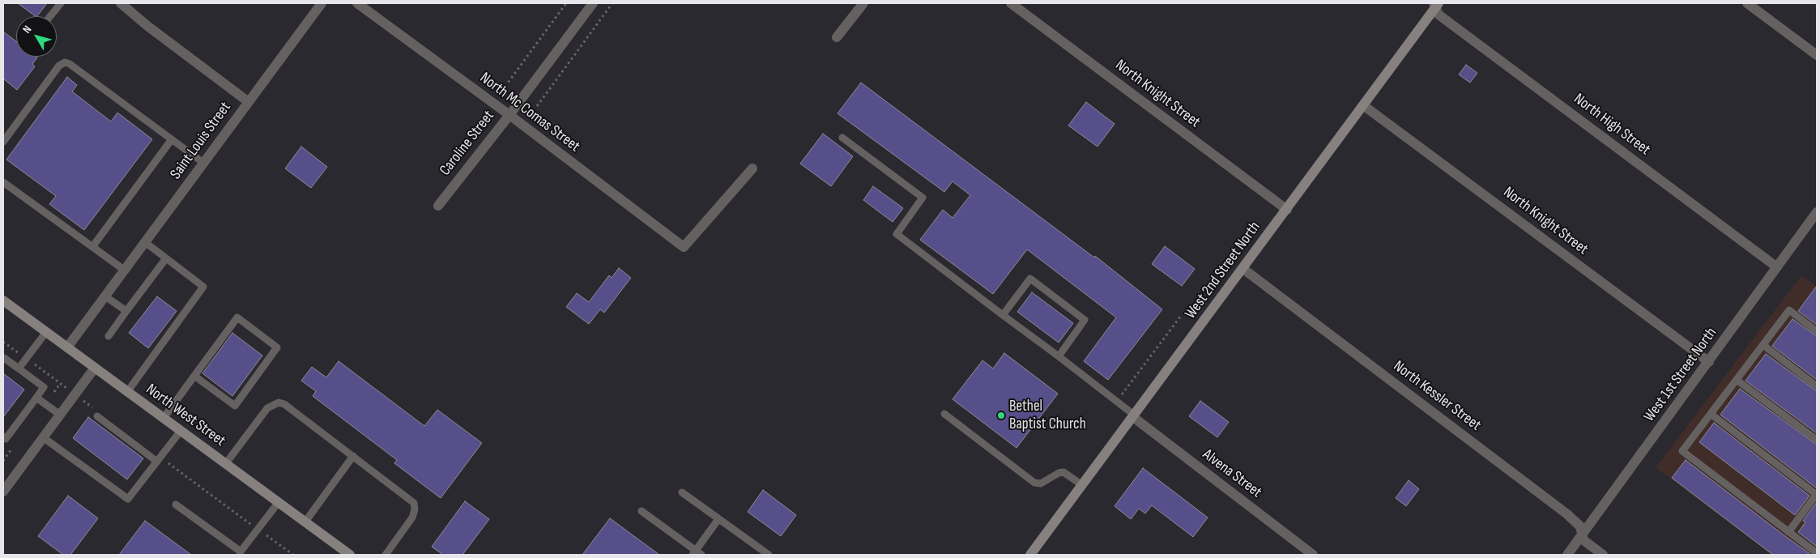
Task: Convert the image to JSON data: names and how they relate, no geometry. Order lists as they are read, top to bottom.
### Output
{
  "streets": {
    "street": [
      "North Knight Street",
      "North Mc Comas Street",
      "North High Street",
      "Saint Louis Street",
      "Caroline Street",
      "West 2nd Street North",
      "West 1st Street North",
      "North Kessler Street",
      "North West Street",
      "Alvena Street"
    ]
  },
  "crossings": [
    ["North Knight Street", "West 2nd Street North"],
    ["North Knight Street", "West 1st Street North"],
    ["North Mc Comas Street", "Caroline Street"],
    ["North High Street", "West 2nd Street North"],
    ["North High Street", "West 1st Street North"],
    ["Saint Louis Street", "North West Street"],
    ["West 2nd Street North", "North Kessler Street"],
    ["West 2nd Street North", "Alvena Street"],
    ["West 1st Street North", "North Kessler Street"]
  ],
  "places": ["Bethel Baptist Church"],
  "north": "top left"
}
